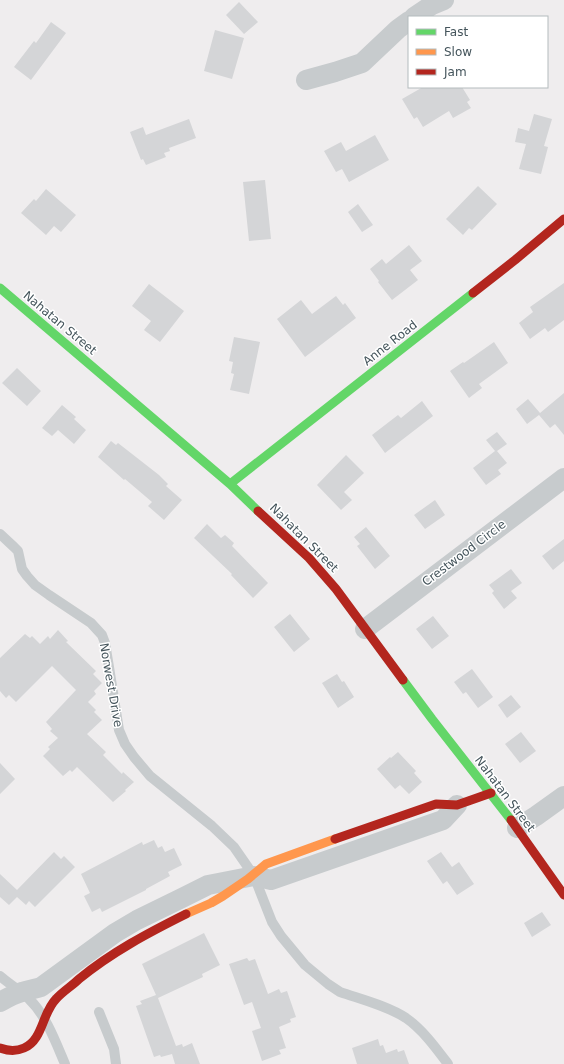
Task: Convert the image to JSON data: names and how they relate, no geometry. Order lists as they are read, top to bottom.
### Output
{
  "streets": {
    "main road": ["Nahatan Street", "Anne Road"],
    "street": ["Crestwood Circle"],
    "lane": ["Norwest Drive"]
  },
  "crossings": [
    ["Nahatan Street", "Anne Road"],
    ["Nahatan Street", "Crestwood Circle"]
  ],
  "legend": ["Fast", "Slow", "Jam"]
}
